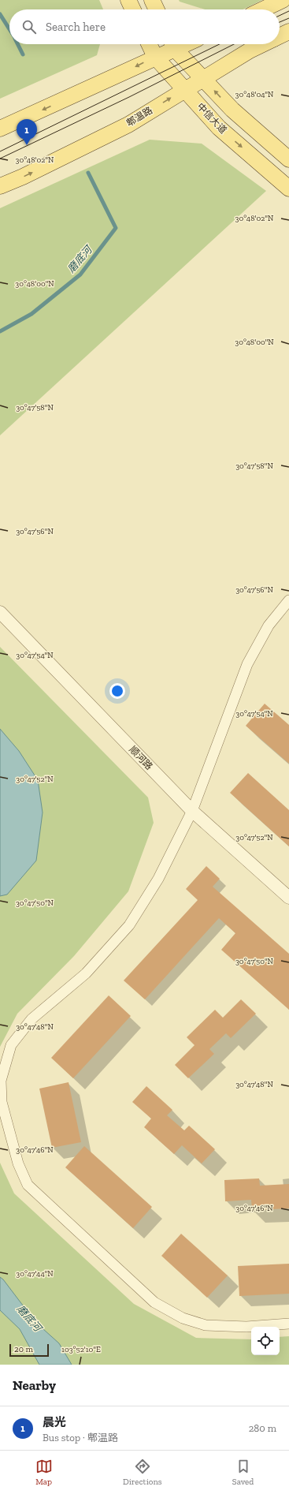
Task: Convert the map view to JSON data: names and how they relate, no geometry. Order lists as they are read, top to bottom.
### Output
{
  "streets": {
    "main road": ["郫温路", "中信大道"],
    "street": ["顺河路"]
  },
  "crossings": [
    ["郫温路", "中信大道"]
  ],
  "water": ["磨底河"],
  "scale_bar": "20 m",
  "page": {
    "search": "Search here",
    "pins": "1",
    "scale": "20 m",
    "heading": "Nearby",
    "list": [
      {
        "mark": "1",
        "name": "晨光",
        "note": "Bus stop · 郫温路",
        "value": "280 m"
      }
    ],
    "nav": ["Map", "Directions", "Saved"]
  },
  "coordinates": [
    "30°48'04\"N",
    "30°48'02\"N",
    "30°48'00\"N",
    "30°47'58\"N",
    "30°47'56\"N",
    "30°47'54\"N",
    "30°47'52\"N",
    "30°47'50\"N",
    "30°47'48\"N",
    "30°47'46\"N",
    "30°47'44\"N",
    "103°52'10\"E"
  ]
}
